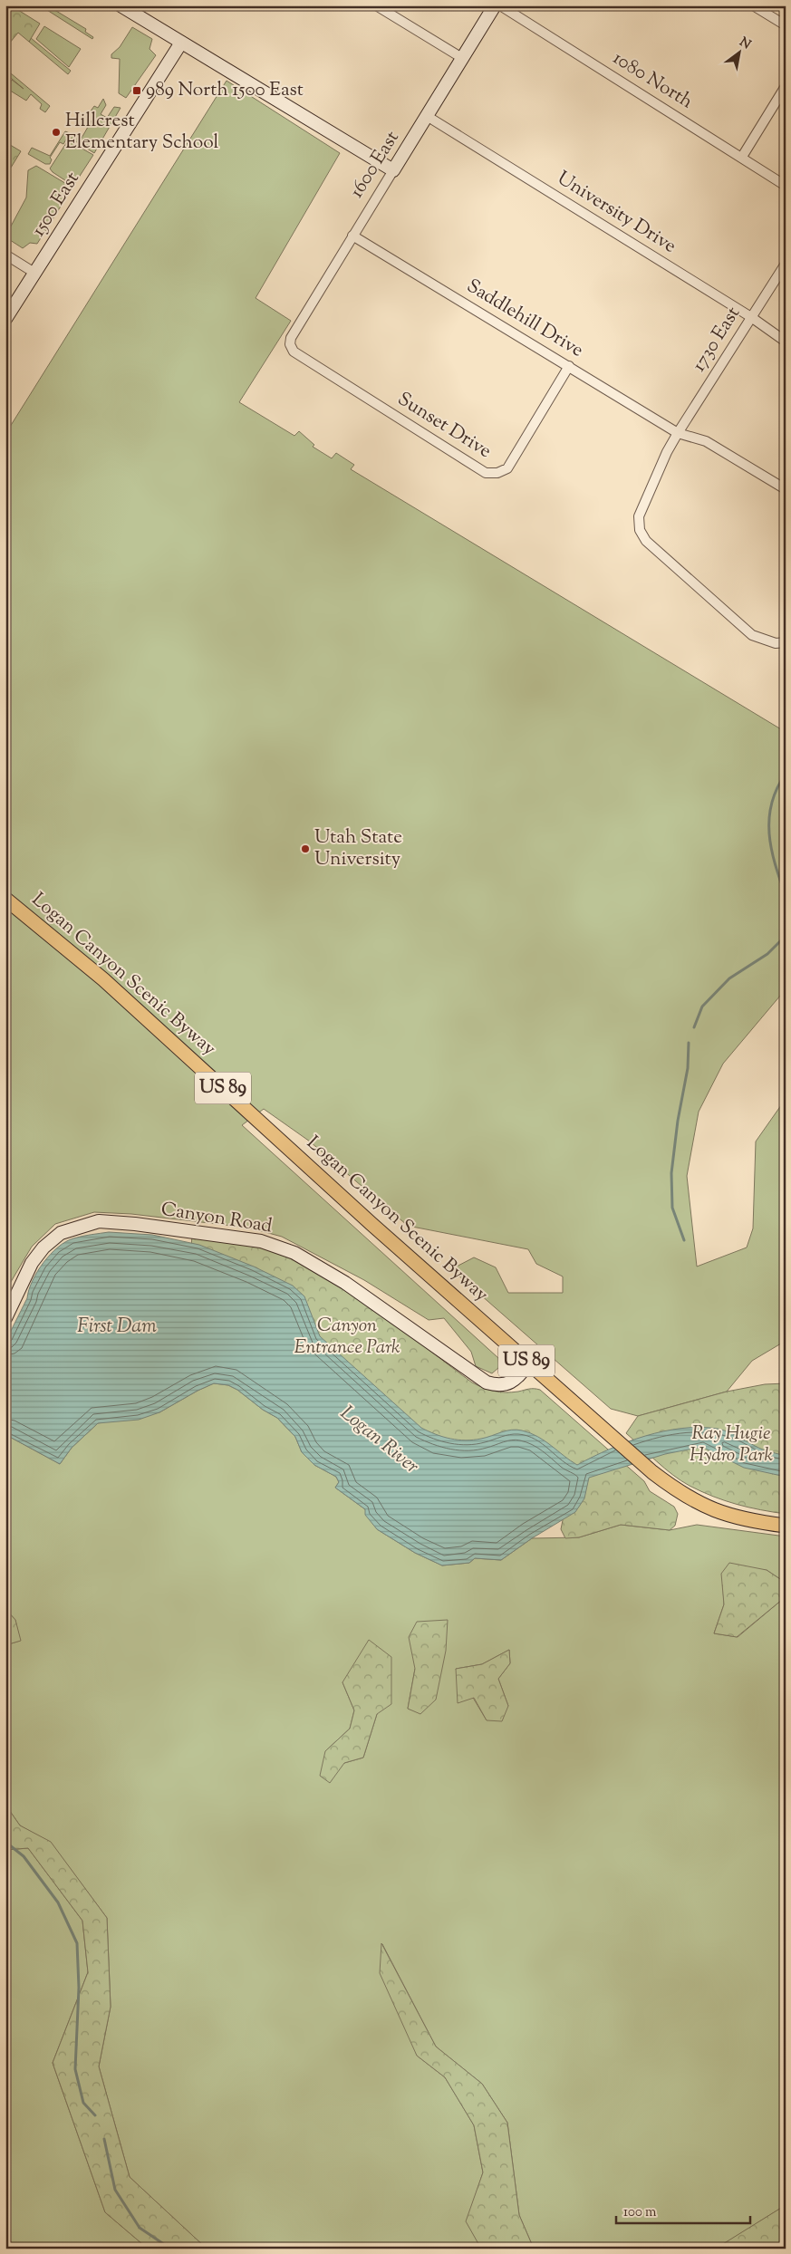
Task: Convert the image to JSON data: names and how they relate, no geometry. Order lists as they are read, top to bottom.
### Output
{
  "streets": {
    "main road": ["Logan Canyon Scenic Byway", "US 89"],
    "street": [
      "1080 North",
      "1600 East",
      "1500 East",
      "University Drive",
      "Saddlehill Drive",
      "1730 East",
      "Sunset Drive",
      "Canyon Road"
    ]
  },
  "crossings": [
    ["1600 East", "University Drive"],
    ["1600 East", "Saddlehill Drive"],
    ["1600 East", "Sunset Drive"],
    ["University Drive", "1730 East"],
    ["Saddlehill Drive", "1730 East"],
    ["Saddlehill Drive", "Sunset Drive"],
    ["Logan Canyon Scenic Byway", "Canyon Road"]
  ],
  "water": ["First Dam", "Logan River"],
  "parks": ["Canyon Entrance Park", "Ray Hugie Hydro Park"],
  "places": {
    "transit": ["989 North 1500 East"],
    "other": ["Hillcrest Elementary School", "Utah State University"]
  },
  "scale_bar": "100 m",
  "north": "top right"
}
